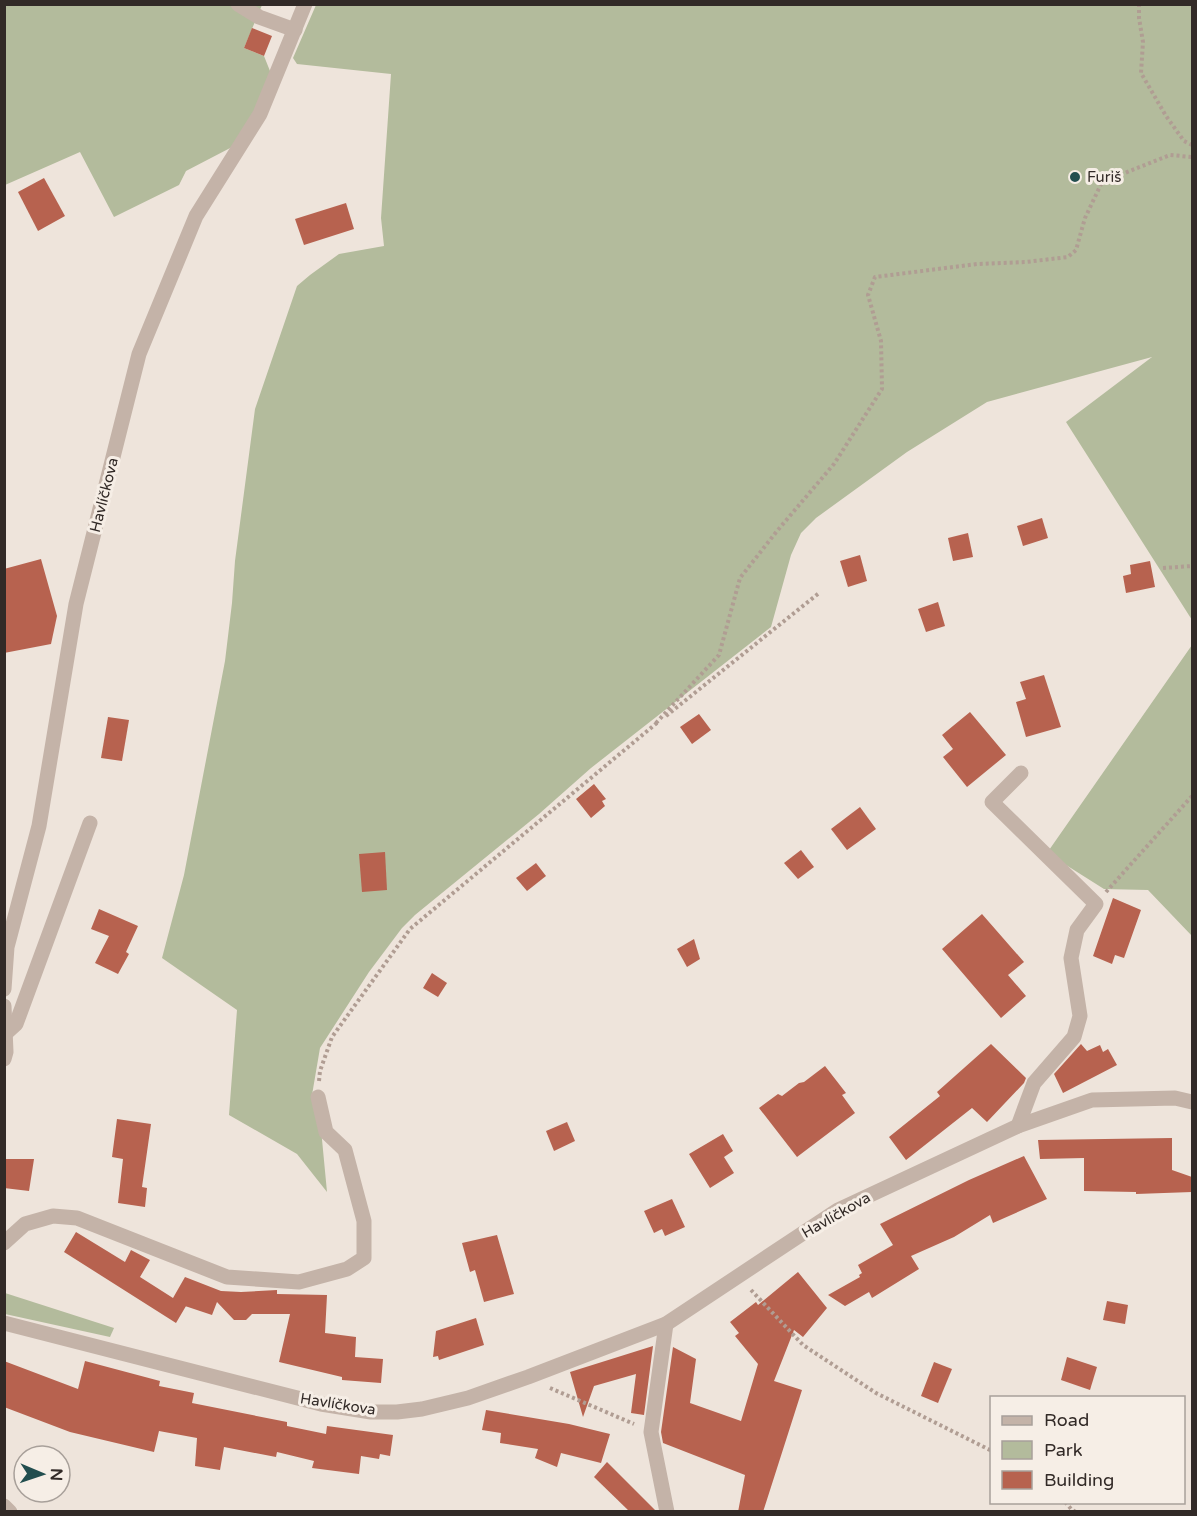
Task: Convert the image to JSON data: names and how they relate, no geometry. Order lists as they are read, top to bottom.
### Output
{
  "streets": {
    "street": ["Havlíčkova"]
  },
  "places": ["Furiš"],
  "legend": ["Road", "Park", "Building"],
  "north": "right"
}
